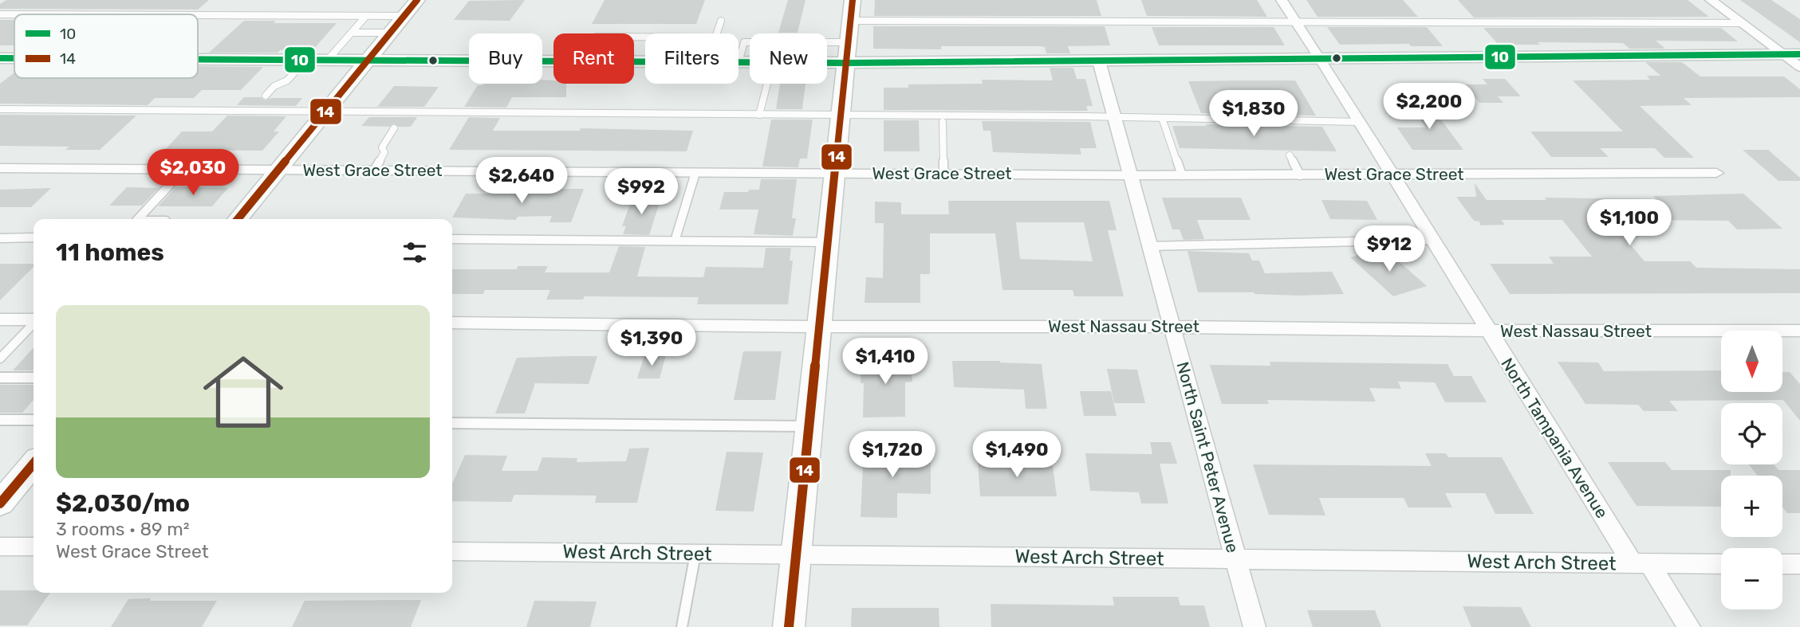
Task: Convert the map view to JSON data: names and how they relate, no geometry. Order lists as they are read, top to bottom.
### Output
{
  "streets": {
    "street": [
      "West Grace Street",
      "West Nassau Street",
      "North Tampania Avenue",
      "North Saint Peter Avenue",
      "West Arch Street"
    ]
  },
  "crossings": [
    ["West Grace Street", "North Tampania Avenue"],
    ["West Grace Street", "North Saint Peter Avenue"],
    ["West Nassau Street", "North Tampania Avenue"],
    ["West Nassau Street", "North Saint Peter Avenue"],
    ["North Tampania Avenue", "West Arch Street"],
    ["North Saint Peter Avenue", "West Arch Street"]
  ],
  "lines": ["transit line 14", "transit line 10"],
  "legend": ["10", "14"],
  "north": "bottom",
  "page": {
    "chip": [
      "Buy",
      "Rent",
      "Filters",
      "New"
    ],
    "price": [
      "$2,200",
      "$1,830",
      "$2,030",
      "$2,640",
      "$992",
      "$1,100",
      "$912",
      "$1,390",
      "$1,410",
      "$1,720",
      "$1,490"
    ],
    "heading": "11 homes",
    "list": [
      {
        "name": "$2,030/mo",
        "note": "3 rooms · 89 m² · West Grace Street"
      }
    ],
    "map_buttons": ["+", "−"]
  }
}
